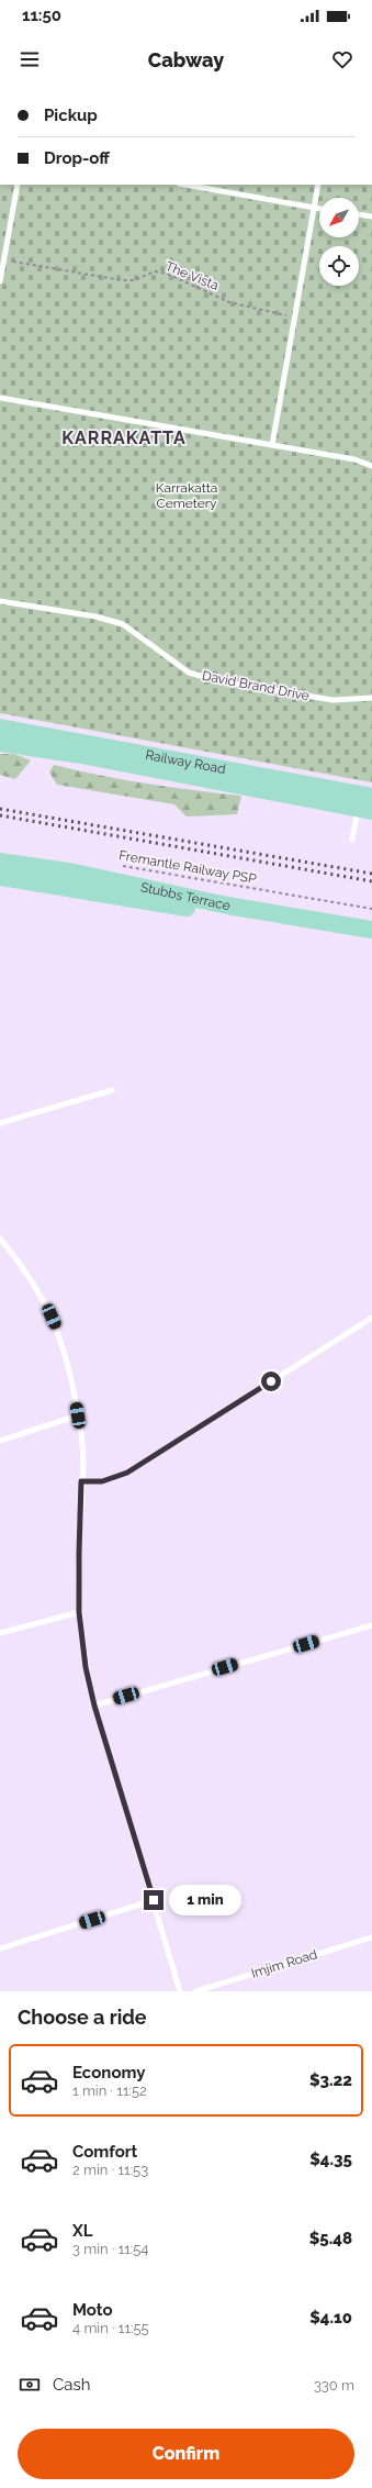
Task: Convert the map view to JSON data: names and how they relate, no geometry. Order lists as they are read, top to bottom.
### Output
{
  "streets": {
    "main road": ["Railway Road", "Stubbs Terrace"],
    "lane": ["David Brand Drive", "Imjim Road"],
    "path": ["The Vista", "Fremantle Railway PSP"]
  },
  "districts": ["KARRAKATTA"],
  "parks": ["Karrakatta Cemetery"],
  "north": "bottom left",
  "page": {
    "status": "11:50",
    "header": "Cabway",
    "banner": ["Pickup", "Drop-off"],
    "bubble": "1 min",
    "heading": "Choose a ride",
    "list": [
      {
        "name": "Economy",
        "note": "1 min · 11:52",
        "value": "$3.22"
      },
      {
        "name": "Comfort",
        "note": "2 min · 11:53",
        "value": "$4.35"
      },
      {
        "name": "XL",
        "note": "3 min · 11:54",
        "value": "$5.48"
      },
      {
        "name": "Moto",
        "note": "4 min · 11:55",
        "value": "$4.10"
      }
    ],
    "pay": ["Cash", "330 m"],
    "buttons": "Confirm"
  }
}
